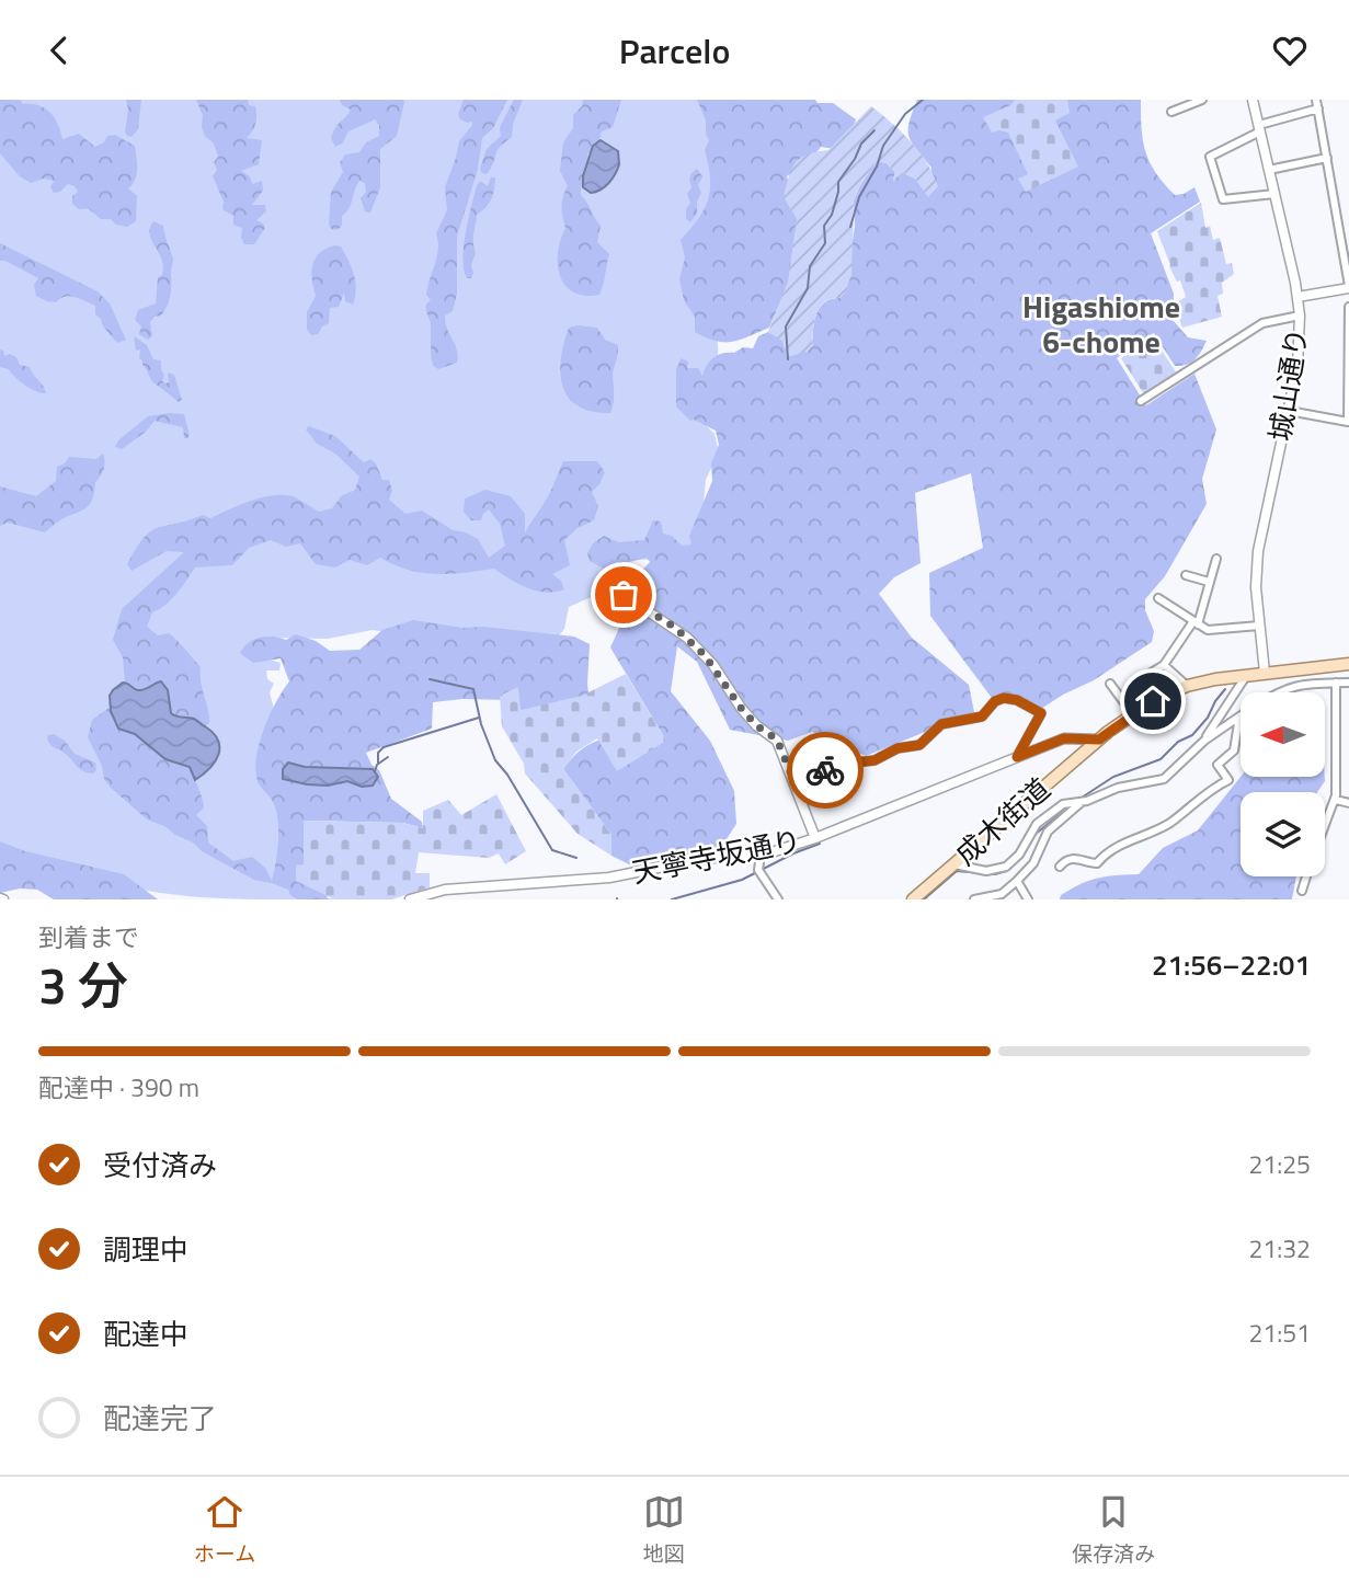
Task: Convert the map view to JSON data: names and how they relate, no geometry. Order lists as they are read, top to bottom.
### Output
{
  "streets": {
    "main road": ["成木街道"],
    "street": ["城山通り", "天寧寺坂通り"]
  },
  "crossings": [
    ["城山通り", "成木街道"],
    ["成木街道", "天寧寺坂通り"]
  ],
  "districts": ["Higashiome 6-chome"],
  "north": "left",
  "page": {
    "header": "Parcelo",
    "heading": ["3 分", "到着まで", "21:56–22:01"],
    "bar": "配達中 · 390 m",
    "list": [
      ["受付済み", "21:25"],
      ["調理中", "21:32"],
      ["配達中", "21:51"],
      "配達完了"
    ],
    "tabs": ["ホーム", "地図", "保存済み"]
  }
}
